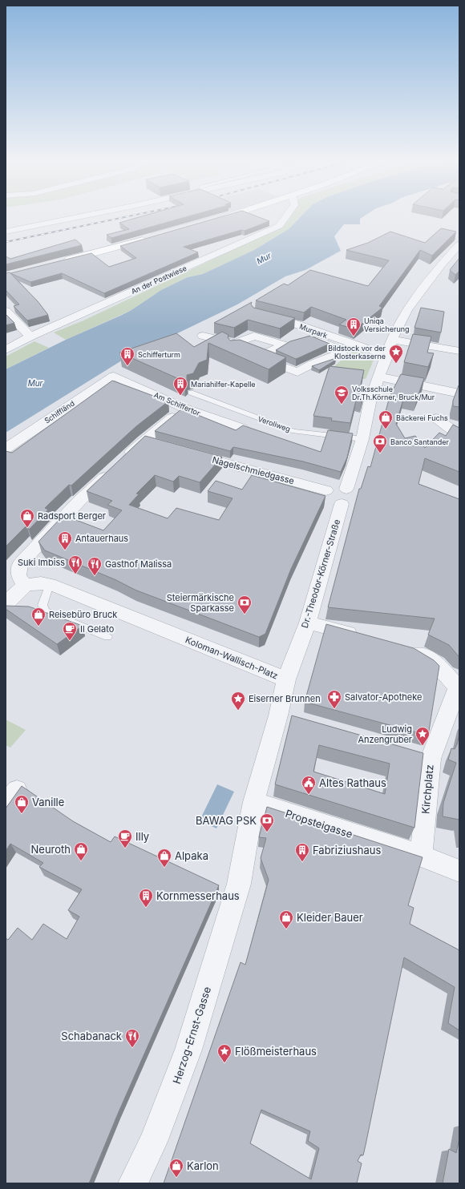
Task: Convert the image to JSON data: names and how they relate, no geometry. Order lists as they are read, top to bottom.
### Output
{
  "streets": {
    "street": [
      "An der Postwiese",
      "Murpark",
      "Am Schiffertor",
      "Schiffländ",
      "Nagelschmiedgasse",
      "Dr.-Theodor-Körner-Straße",
      "Koloman-Wallisch-Platz",
      "Kirchplatz",
      "Propsteigasse",
      "Herzog-Ernst-Gasse"
    ],
    "lane": ["Veroliweg"]
  },
  "crossings": [
    ["Murpark", "Dr.-Theodor-Körner-Straße"],
    ["Am Schiffertor", "Schiffländ"],
    ["Veroliweg", "Dr.-Theodor-Körner-Straße"],
    ["Nagelschmiedgasse", "Dr.-Theodor-Körner-Straße"],
    ["Dr.-Theodor-Körner-Straße", "Koloman-Wallisch-Platz"],
    ["Koloman-Wallisch-Platz", "Propsteigasse"],
    ["Koloman-Wallisch-Platz", "Herzog-Ernst-Gasse"],
    ["Kirchplatz", "Propsteigasse"]
  ],
  "water": ["Mur"],
  "places": {
    "building": [
      "Uniqa Versicherung",
      "Schifferturm",
      "Mariahilfer-Kapelle",
      "Antauerhaus",
      "Fabriziushaus",
      "Kornmesserhaus"
    ],
    "place": [
      "Bildstock vor der Klosterkaserne",
      "Eiserner Brunnen",
      "Ludwig Anzengruber",
      "Flößmeisterhaus"
    ],
    "school or university": ["Volksschule Dr.Th.Körner, Bruck/Mur"],
    "shop": [
      "Bäckerei Fuchs",
      "Radsport Berger",
      "Reisebüro Bruck",
      "Vanille",
      "Neuroth",
      "Alpaka",
      "Kleider Bauer",
      "Karlon"
    ],
    "bank": ["Banco Santander", "Steiermärkische Sparkasse", "BAWAG PSK"],
    "restaurant": ["Suki Imbiss", "Gasthof Malissa", "Schabanack"],
    "cafe": ["Il Gelato", "Illy"],
    "pharmacy": ["Salvator-Apotheke"],
    "public building": ["Altes Rathaus"]
  }
}
